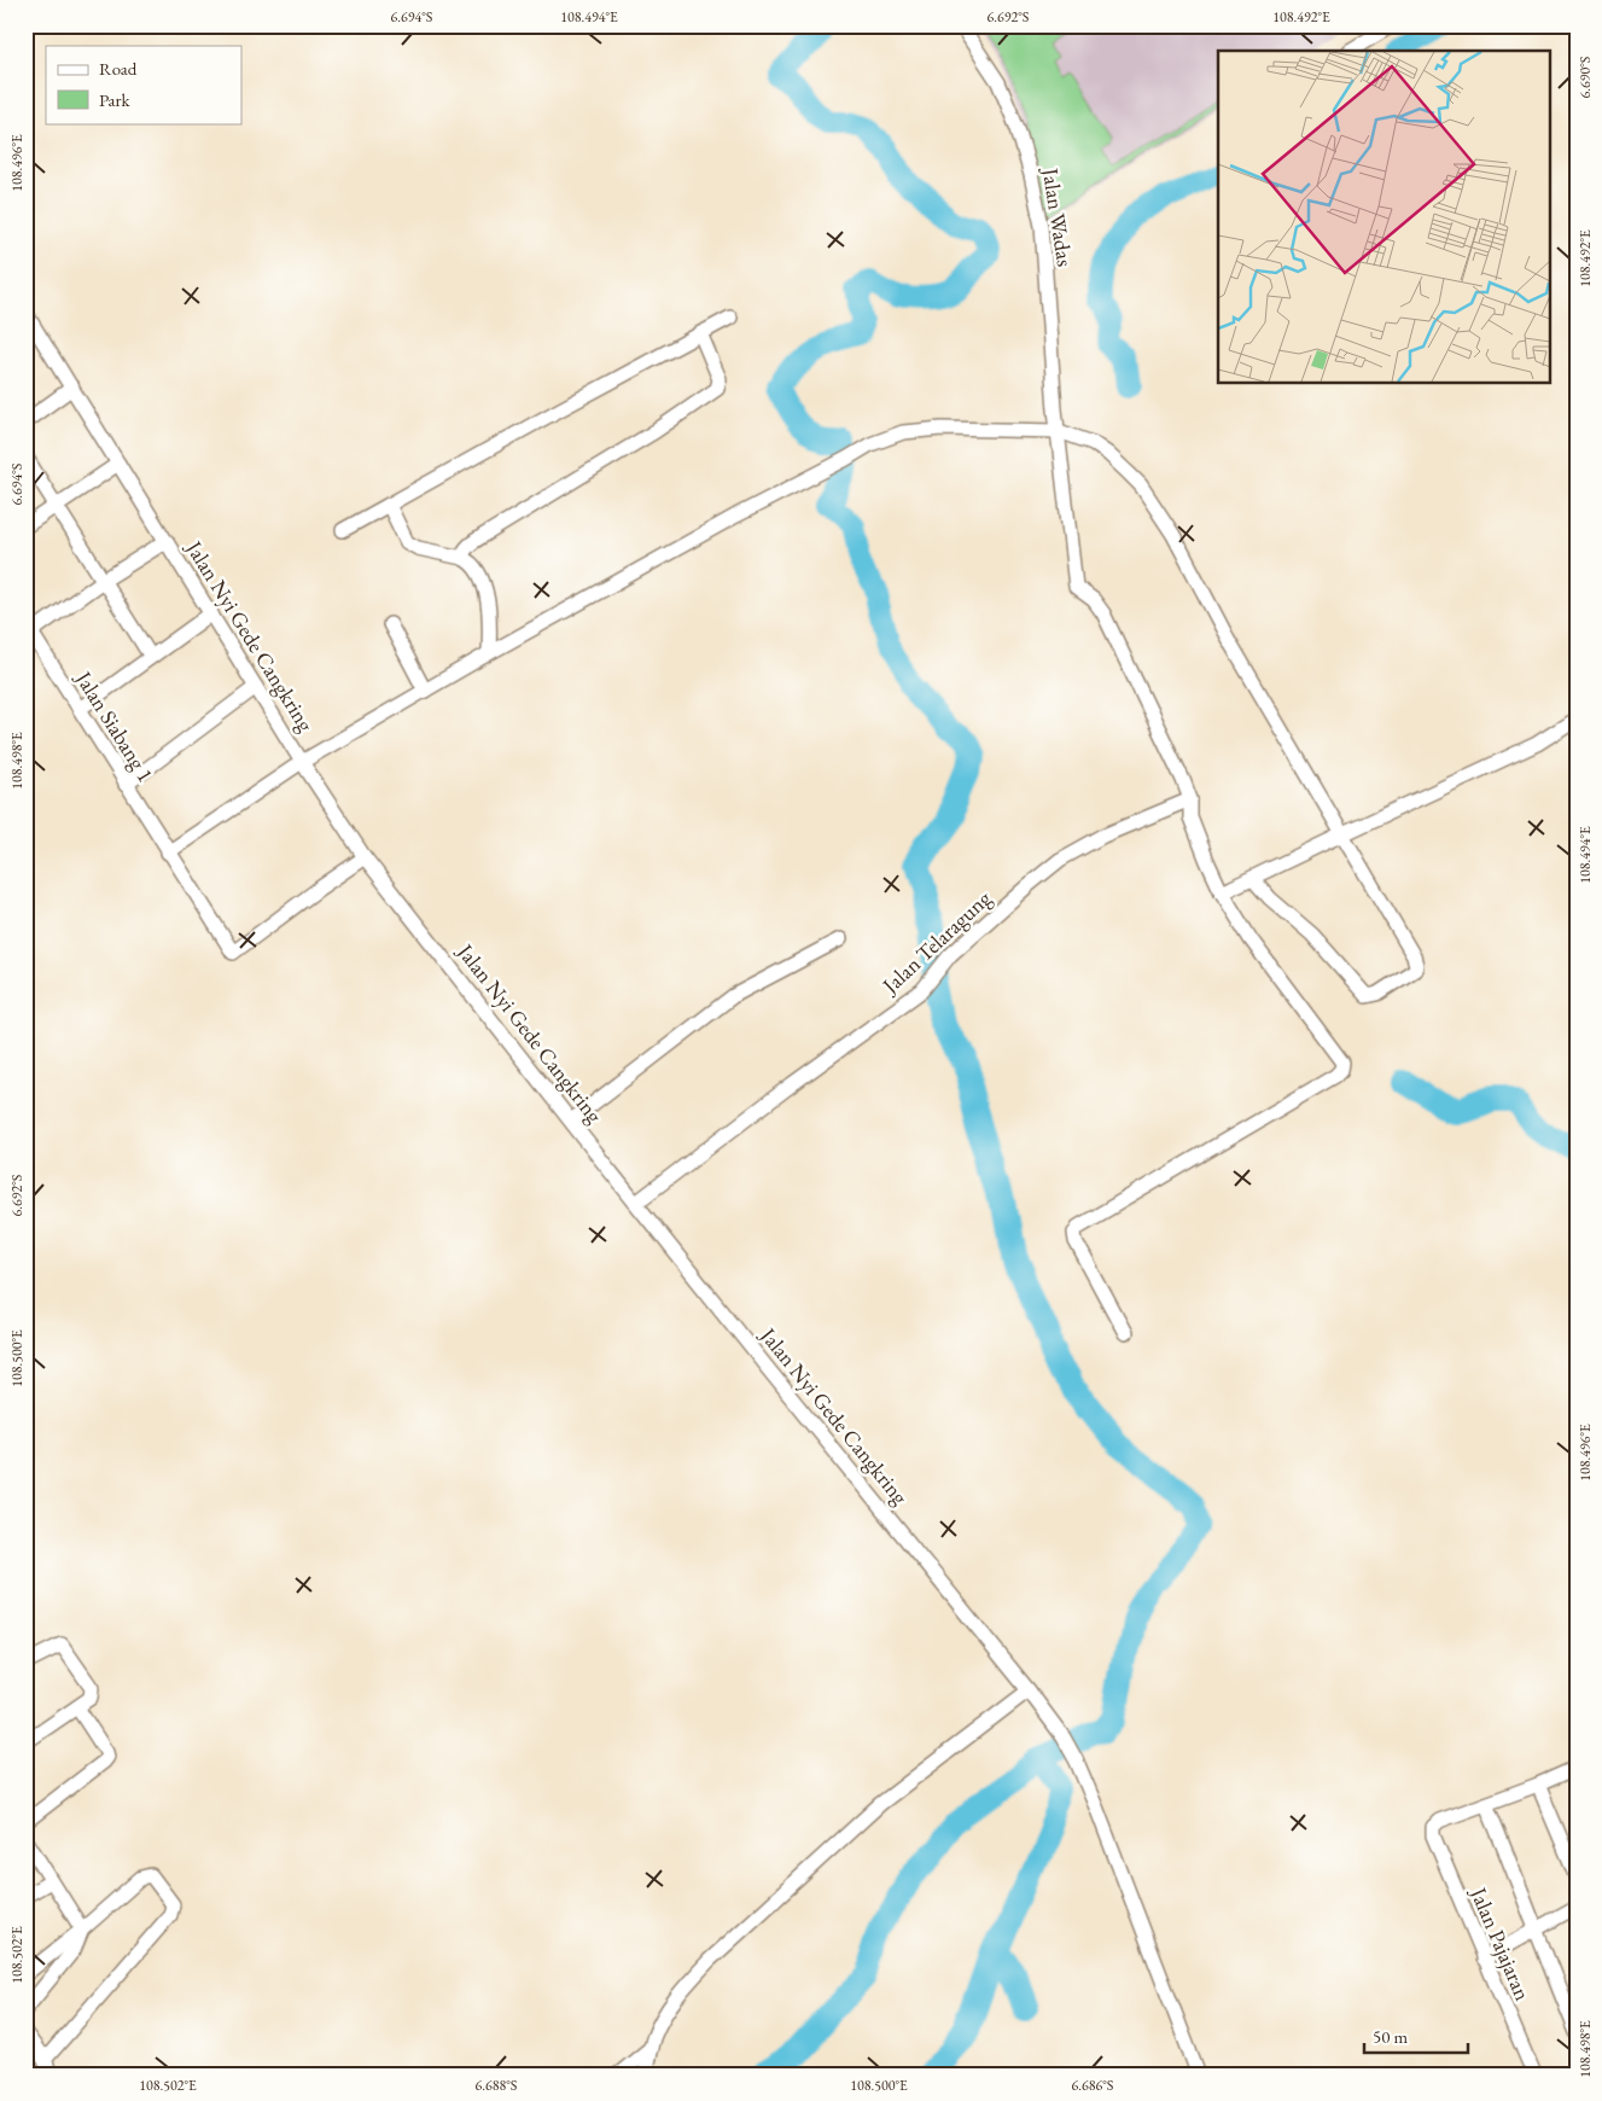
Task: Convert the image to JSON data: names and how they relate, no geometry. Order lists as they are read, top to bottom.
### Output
{
  "streets": {
    "street": [
      "Jalan Wadas",
      "Jalan Nyi Gede Cangkring",
      "Jalan Siabang 1",
      "Jalan Telaragung",
      "Jalan Pajajaran"
    ]
  },
  "crossings": [
    ["Jalan Wadas", "Jalan Telaragung"],
    ["Jalan Nyi Gede Cangkring", "Jalan Siabang 1"],
    ["Jalan Nyi Gede Cangkring", "Jalan Telaragung"]
  ],
  "legend": ["Road", "Park"],
  "scale_bar": "50 m",
  "coordinates": [
    "6.694°S",
    "108.494°E",
    "6.692°S",
    "108.492°E",
    "6.690°S",
    "108.496°E",
    "108.498°E",
    "108.500°E",
    "108.502°E",
    "6.688°S",
    "6.686°S"
  ]
}
